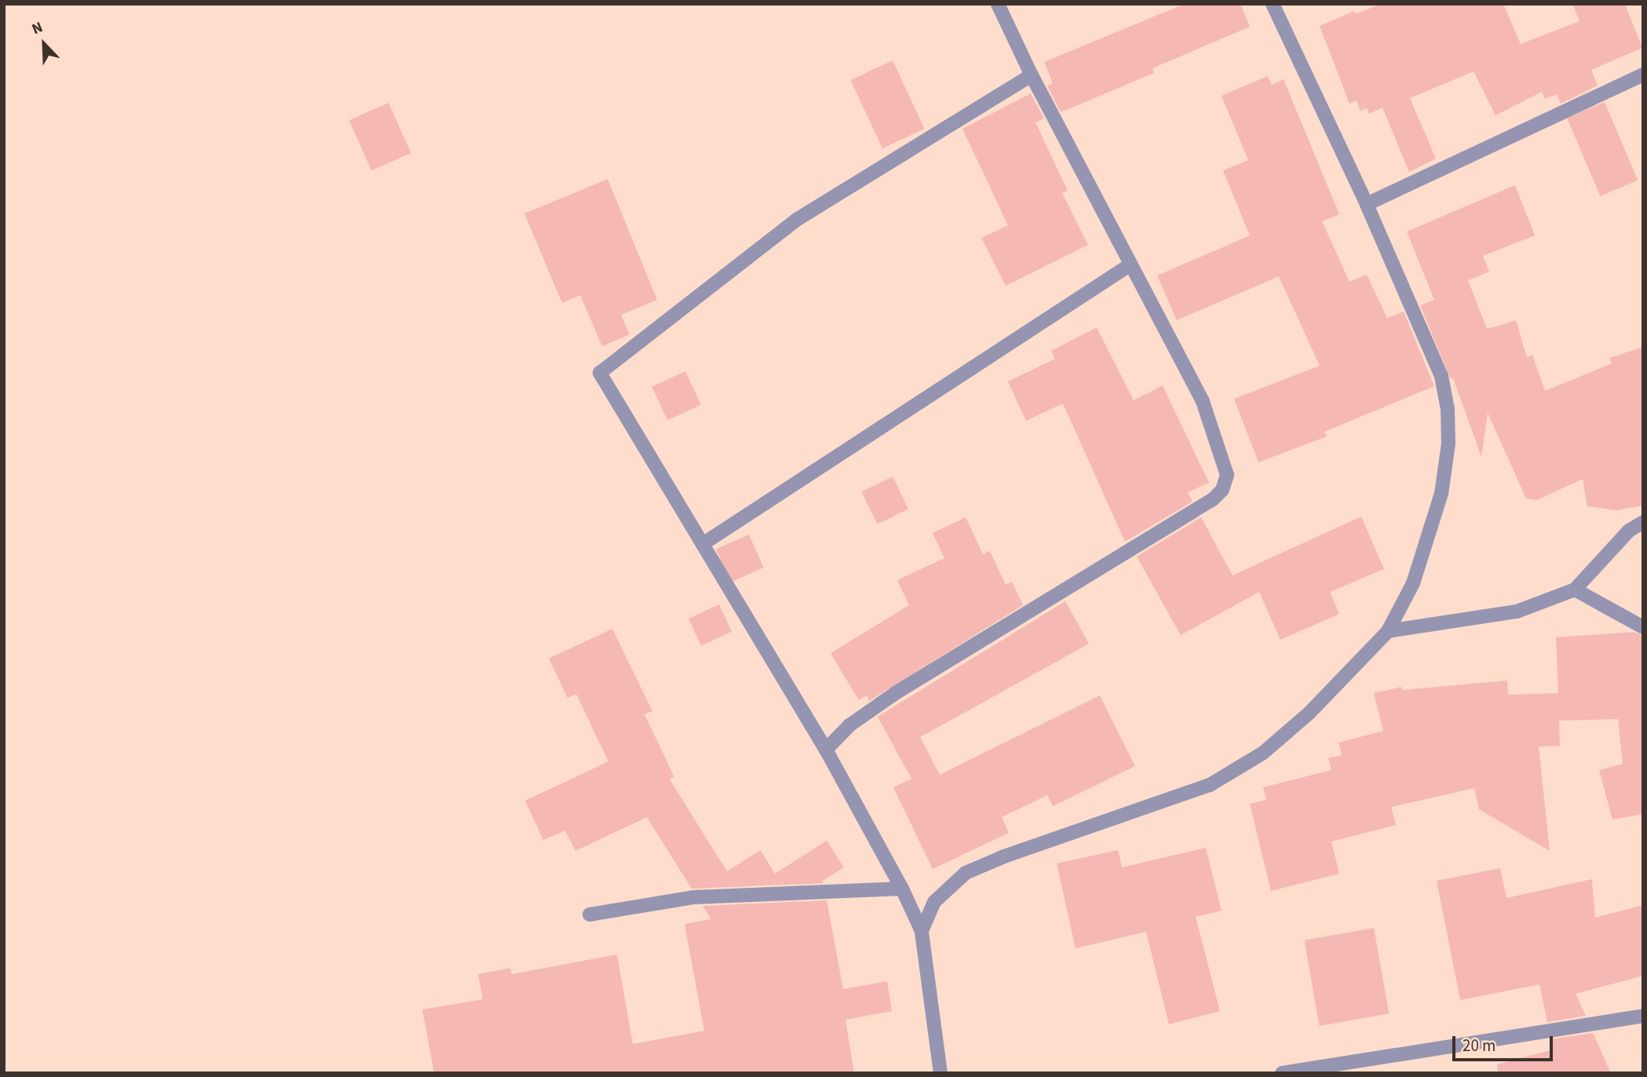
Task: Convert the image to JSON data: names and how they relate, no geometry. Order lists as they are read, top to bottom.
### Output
{
  "scale_bar": "20 m",
  "north": "top left"
}
